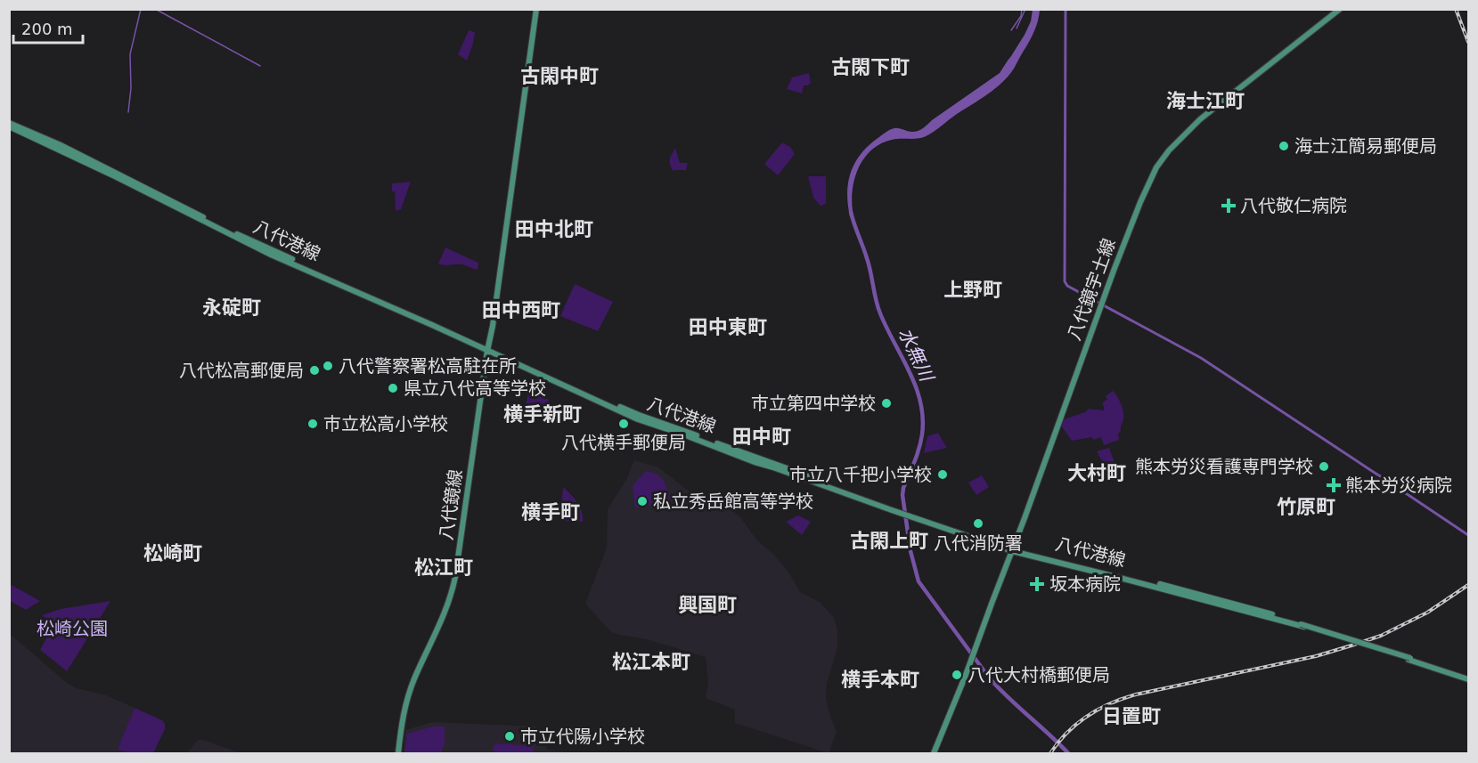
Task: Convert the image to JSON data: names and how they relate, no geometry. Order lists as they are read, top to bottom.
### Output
{
  "streets": {
    "main road": ["八代港線", "八代鏡宇土線", "八代鏡線"]
  },
  "crossings": [
    ["八代港線", "八代鏡宇土線"],
    ["八代港線", "八代鏡線"]
  ],
  "districts": [
    "古閑下町",
    "古閑中町",
    "海士江町",
    "田中北町",
    "上野町",
    "永碇町",
    "田中西町",
    "田中東町",
    "横手新町",
    "田中町",
    "大村町",
    "竹原町",
    "横手町",
    "古閑上町",
    "松崎町",
    "松江町",
    "興国町",
    "松江本町",
    "横手本町",
    "日置町"
  ],
  "water": ["水無川"],
  "parks": ["松崎公園"],
  "places": {
    "other": [
      "海士江簡易郵便局",
      "八代警察署松高駐在所",
      "八代松高郵便局",
      "県立八代高等学校",
      "市立第四中学校",
      "市立松高小学校",
      "八代横手郵便局",
      "熊本労災看護専門学校",
      "市立八千把小学校",
      "私立秀岳館高等学校",
      "八代消防署",
      "八代大村橋郵便局",
      "市立代陽小学校"
    ],
    "health": ["八代敬仁病院", "熊本労災病院", "坂本病院"]
  },
  "scale_bar": "200 m"
}
